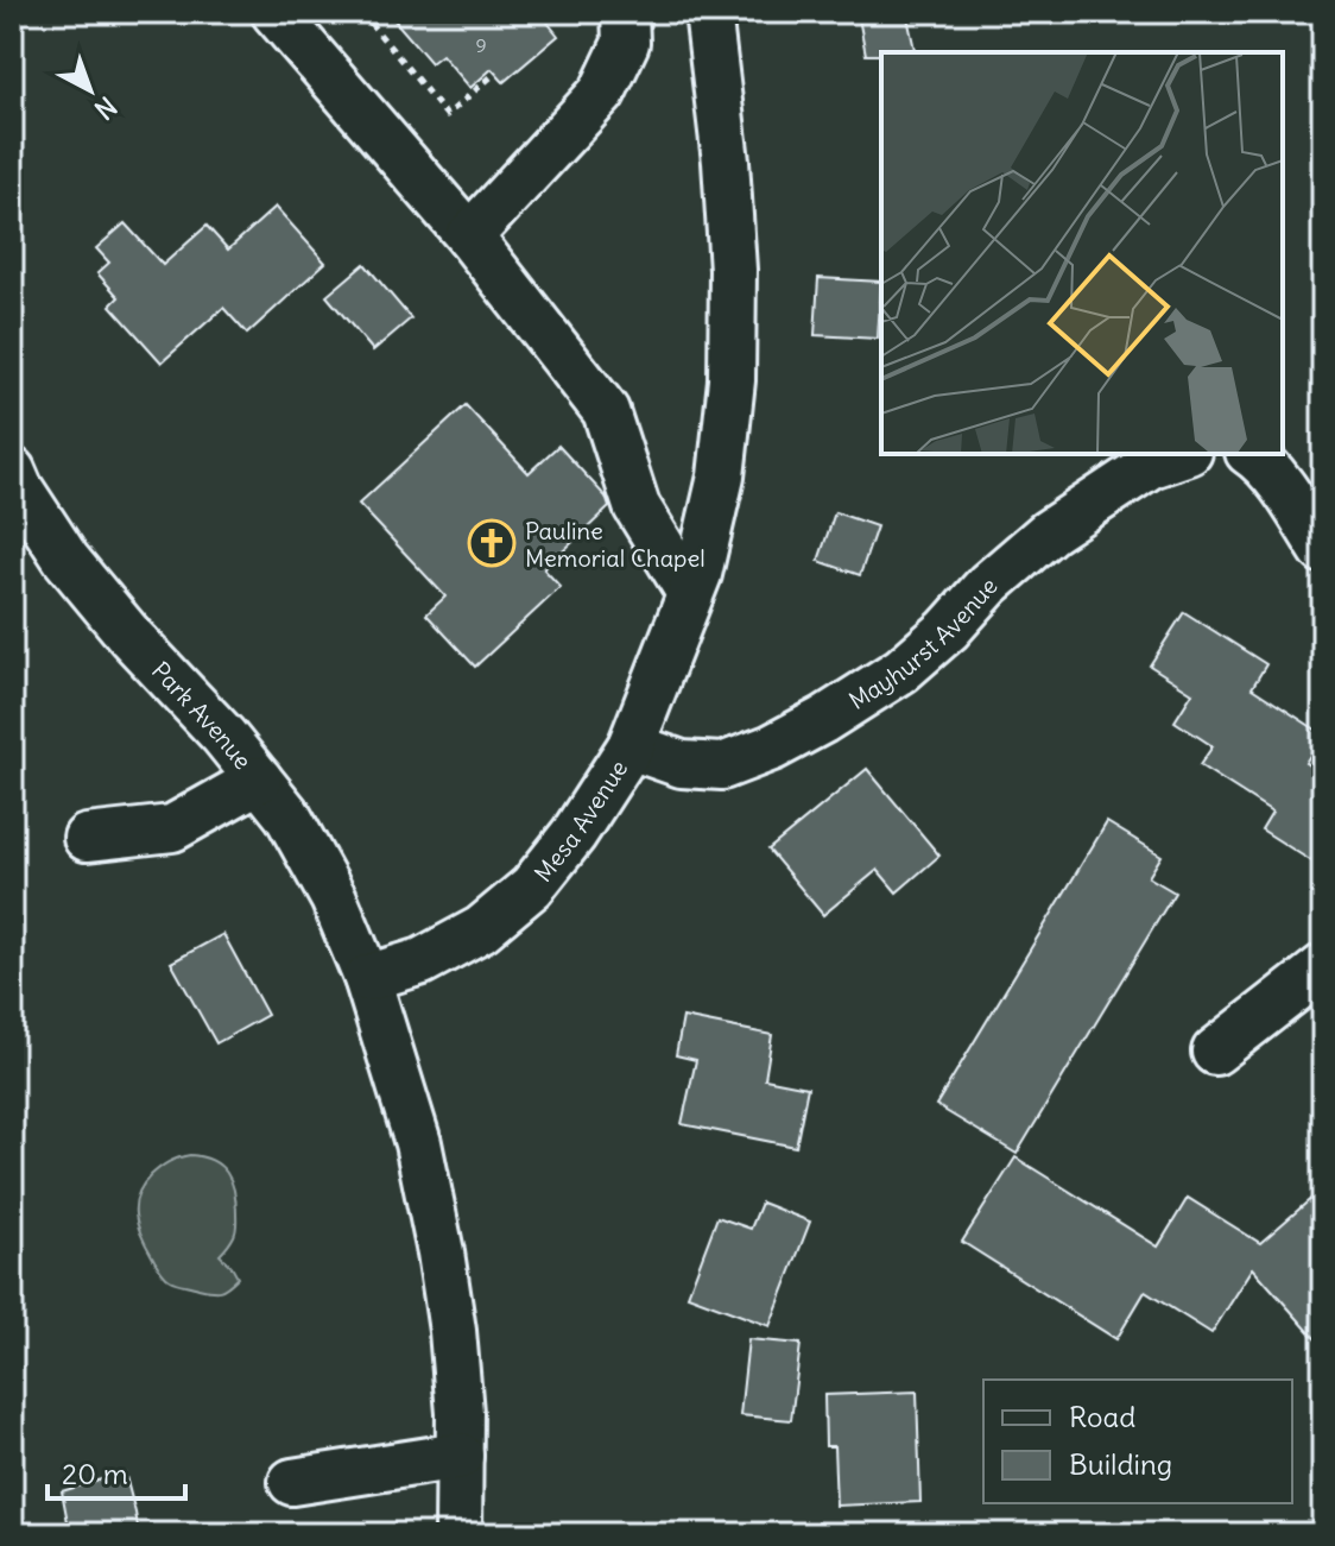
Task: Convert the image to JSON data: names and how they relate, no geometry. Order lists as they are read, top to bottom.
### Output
{
  "streets": {
    "street": ["Mayhurst Avenue", "Park Avenue", "Mesa Avenue"]
  },
  "crossings": [
    ["Mayhurst Avenue", "Mesa Avenue"],
    ["Park Avenue", "Mesa Avenue"]
  ],
  "places": {
    "church": ["Pauline Memorial Chapel"]
  },
  "house_numbers": ["9"],
  "legend": ["Road", "Building"],
  "scale_bar": "20 m",
  "north": "bottom right"
}
